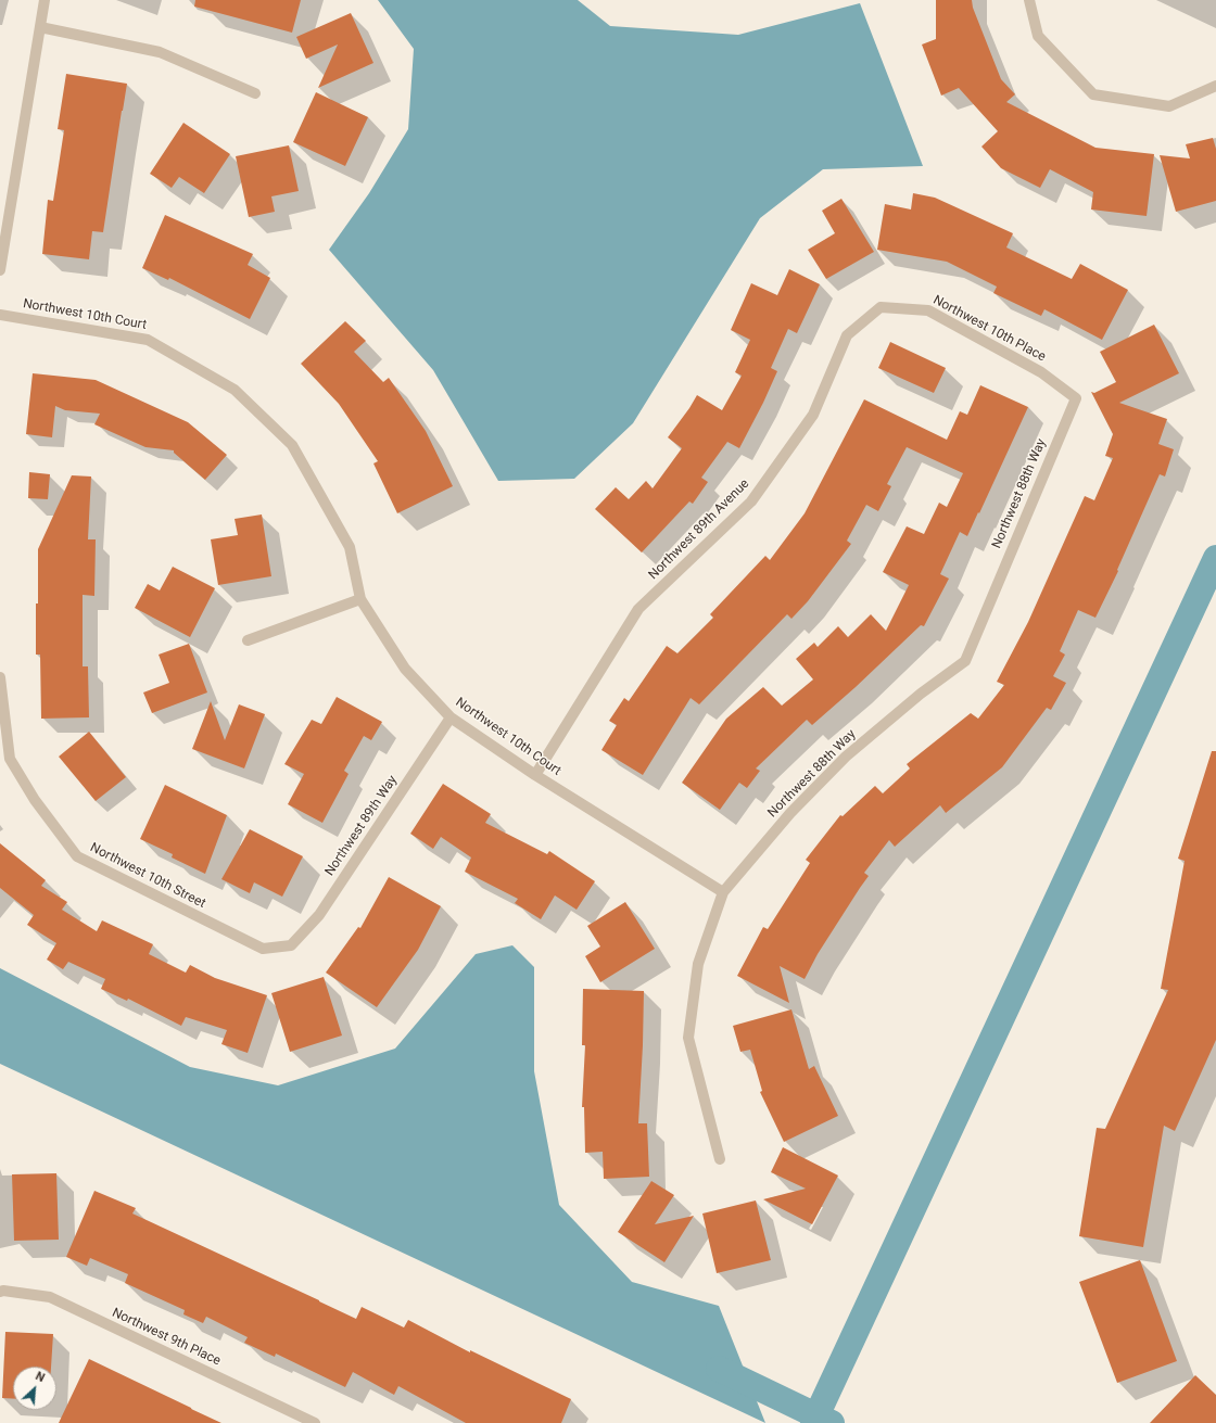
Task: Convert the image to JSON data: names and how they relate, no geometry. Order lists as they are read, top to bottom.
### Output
{
  "streets": {
    "street": [
      "Northwest 10th Court",
      "Northwest 10th Place",
      "Northwest 88th Way",
      "Northwest 89th Avenue",
      "Northwest 89th Way",
      "Northwest 10th Street",
      "Northwest 9th Place"
    ]
  },
  "crossings": [
    ["Northwest 10th Court", "Northwest 88th Way"],
    ["Northwest 10th Court", "Northwest 89th Avenue"],
    ["Northwest 10th Court", "Northwest 89th Way"],
    ["Northwest 10th Place", "Northwest 88th Way"],
    ["Northwest 10th Place", "Northwest 89th Avenue"],
    ["Northwest 89th Way", "Northwest 10th Street"]
  ],
  "north": "top right"
}
